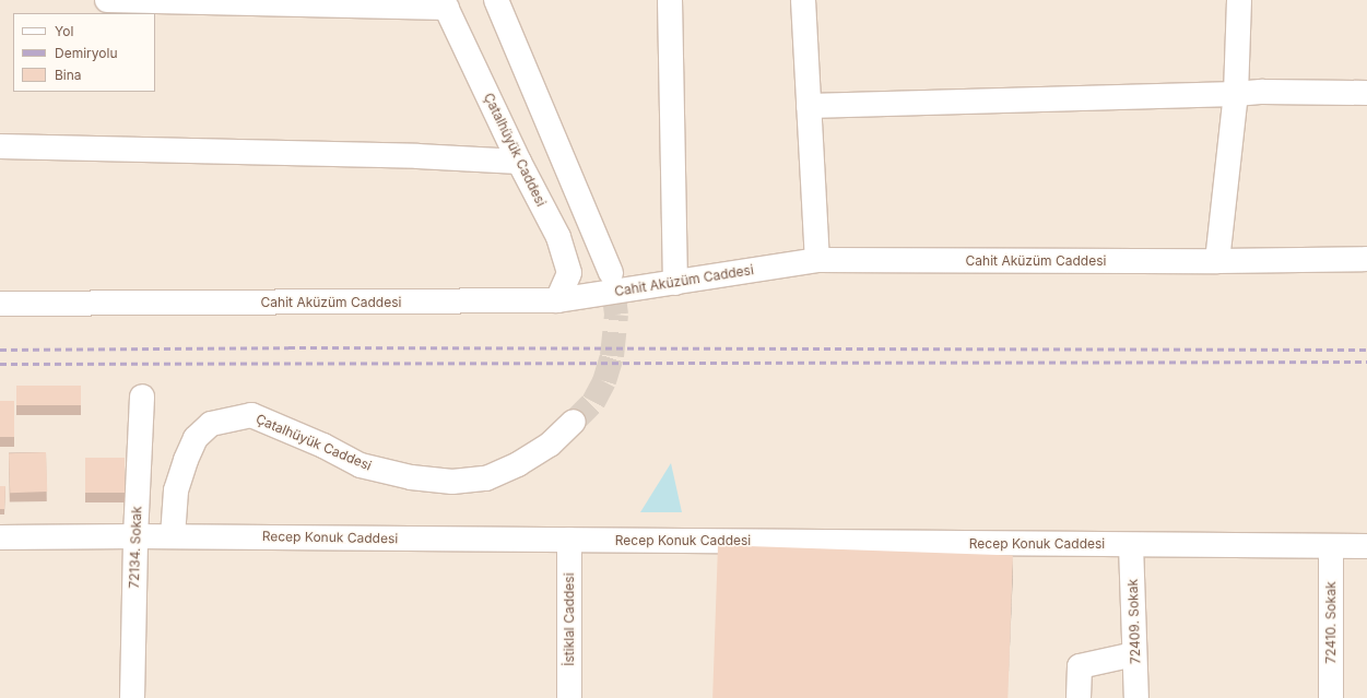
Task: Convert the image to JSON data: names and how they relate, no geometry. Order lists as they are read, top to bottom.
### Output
{
  "streets": {
    "street": [
      "Çatalhüyük Caddesi",
      "Cahit Aküzüm Caddesi",
      "Recep Konuk Caddesi",
      "72134. Sokak",
      "İstiklal Caddesi",
      "72409. Sokak",
      "72410. Sokak"
    ]
  },
  "crossings": [
    ["Çatalhüyük Caddesi", "Cahit Aküzüm Caddesi"],
    ["Çatalhüyük Caddesi", "Recep Konuk Caddesi"],
    ["Recep Konuk Caddesi", "72134. Sokak"],
    ["Recep Konuk Caddesi", "İstiklal Caddesi"],
    ["Recep Konuk Caddesi", "72409. Sokak"],
    ["Recep Konuk Caddesi", "72410. Sokak"]
  ],
  "legend": ["Yol", "Demiryolu", "Bina"]
}
